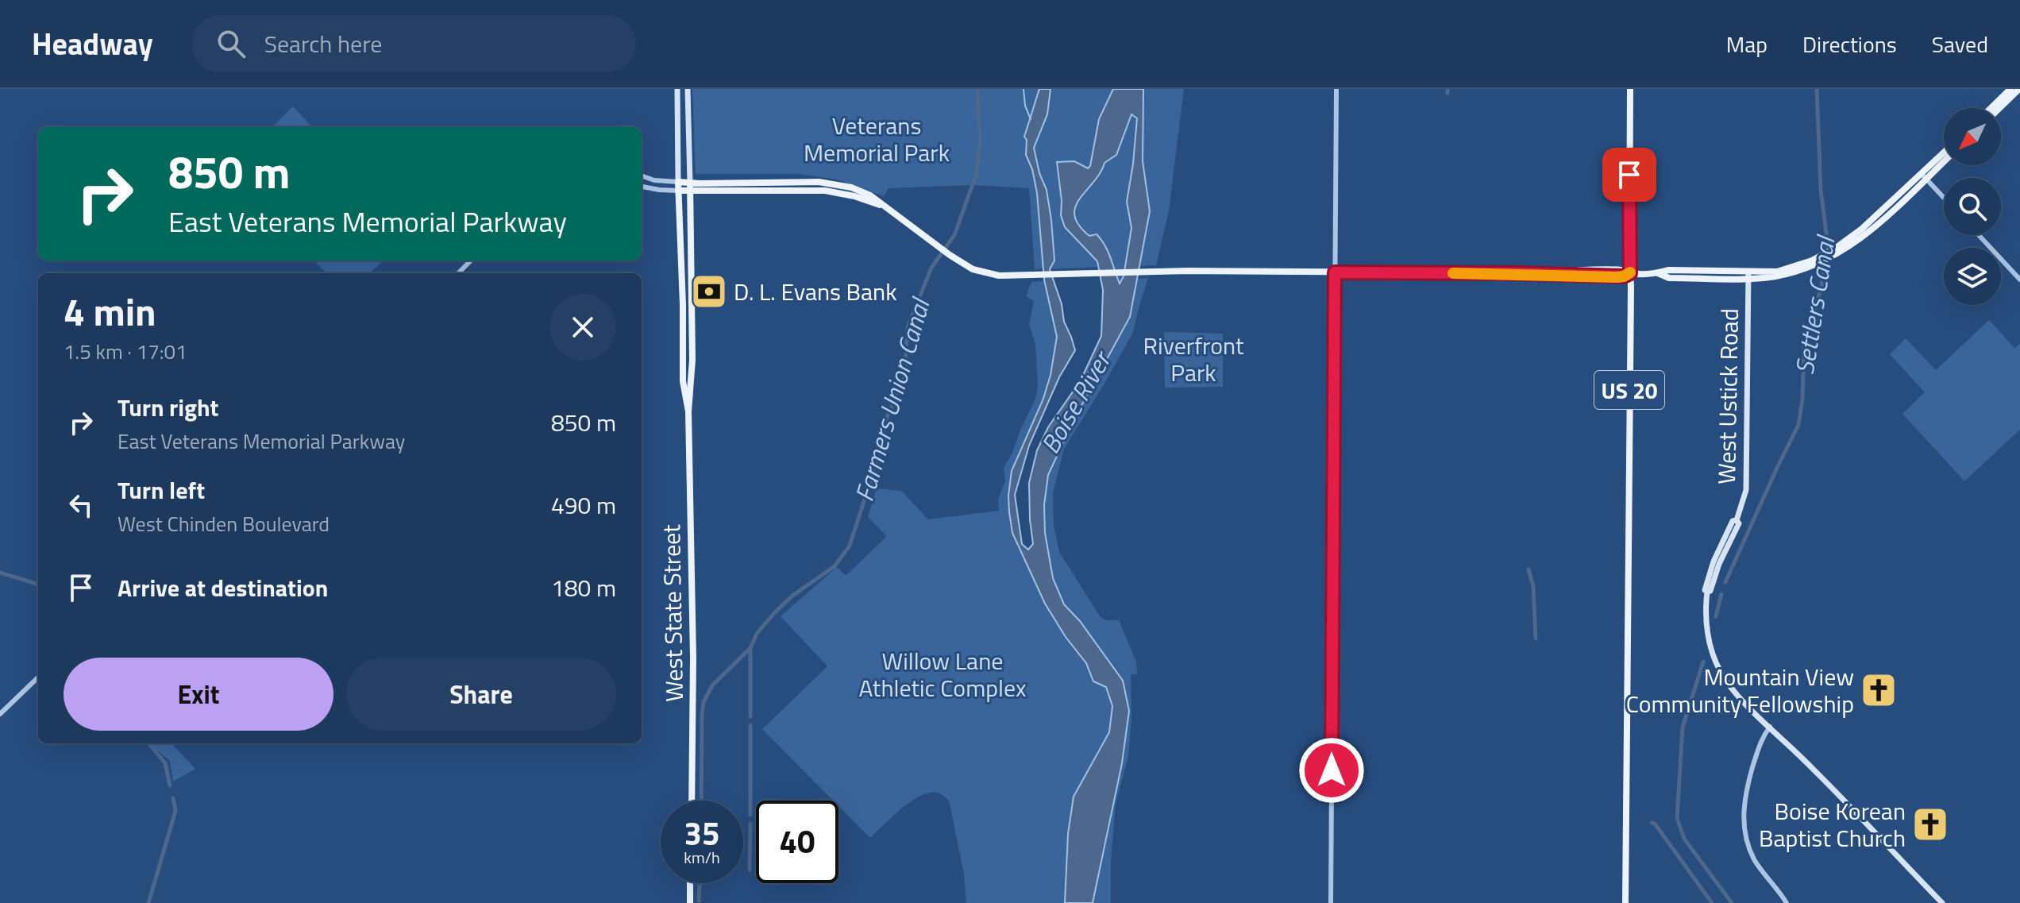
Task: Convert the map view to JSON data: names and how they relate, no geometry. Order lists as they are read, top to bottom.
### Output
{
  "streets": {
    "main road": ["US 20", "West Ustick Road", "West State Street"]
  },
  "water": ["Settlers Canal", "Farmers Union Canal", "Boise River"],
  "parks": ["Veterans Memorial Park", "Riverfront Park", "Willow Lane Athletic Complex"],
  "places": {
    "bank": ["D. L. Evans Bank"],
    "church": ["Mountain View Community Fellowship", "Boise Korean Baptist Church"]
  },
  "north": "bottom left",
  "page": {
    "header": "Headway",
    "search": "Search here",
    "nav": ["Map", "Directions", "Saved"],
    "turn": ["850 m", "East Veterans Memorial Parkway"],
    "heading": ["4 min", "1.5 km · 17:01"],
    "list": [
      {
        "name": "Turn right",
        "note": "East Veterans Memorial Parkway",
        "value": "850 m"
      },
      {
        "name": "Turn left",
        "note": "West Chinden Boulevard",
        "value": "490 m"
      },
      {
        "name": "Arrive at destination",
        "value": "180 m"
      }
    ],
    "buttons": ["Exit", "Share"],
    "speed": "35 km/h",
    "limit": "40"
  }
}
